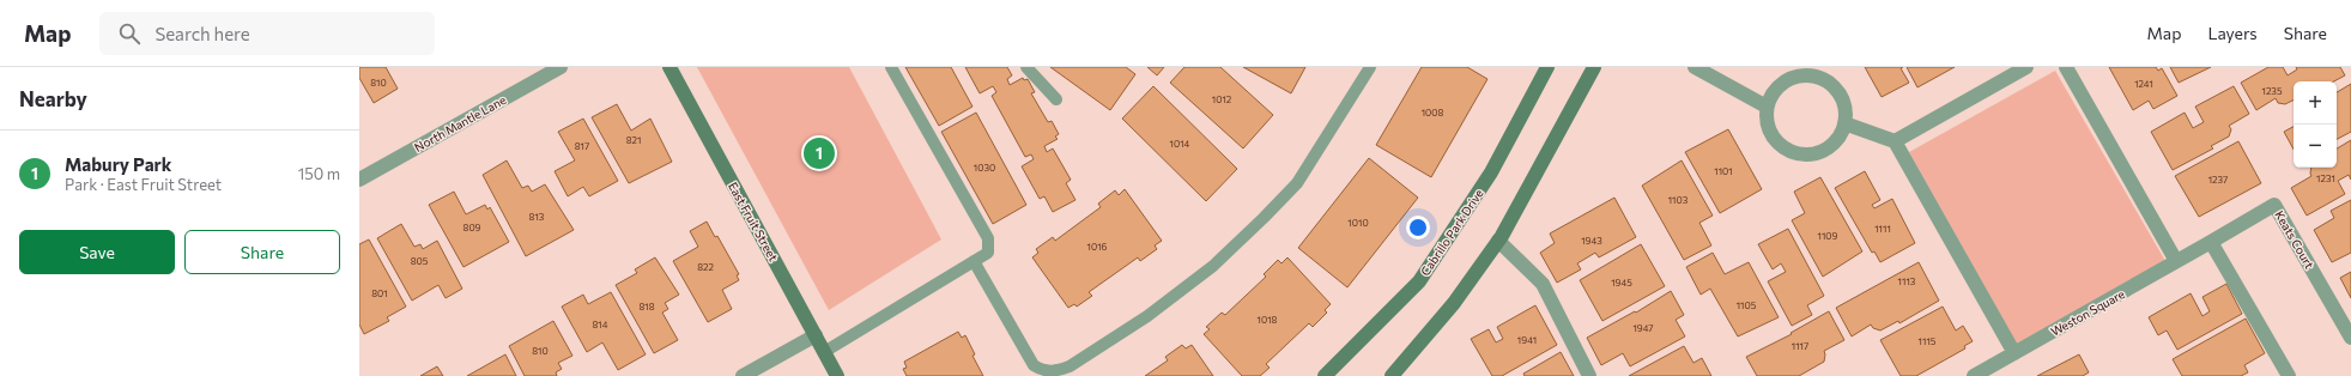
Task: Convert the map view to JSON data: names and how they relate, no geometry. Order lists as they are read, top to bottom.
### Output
{
  "streets": {
    "street": [
      "North Mantle Lane",
      "East Fruit Street",
      "Cabrillo Park Drive",
      "Keats Court",
      "Weston Square"
    ]
  },
  "crossings": [
    ["Keats Court", "Weston Square"]
  ],
  "house_numbers": [
    "810",
    "1241",
    "1235",
    "1012",
    "1008",
    "821",
    "1014",
    "817",
    "1030",
    "1101",
    "1231",
    "1237",
    "1103",
    "813",
    "1010",
    "809",
    "1111",
    "1109",
    "1943",
    "1016",
    "805",
    "822",
    "1113",
    "1945",
    "801",
    "1105",
    "818",
    "1018",
    "814",
    "1947",
    "1941",
    "1115",
    "1117",
    "810"
  ],
  "page": {
    "header": "Map",
    "search": "Search here",
    "nav": ["Map", "Layers", "Share"],
    "heading": "Nearby",
    "map_buttons": ["+", "−"],
    "list": [
      {
        "mark": "1",
        "name": "Mabury Park",
        "note": "Park · East Fruit Street",
        "value": "150 m"
      }
    ],
    "pins": "1",
    "buttons": ["Save", "Share"]
  }
}
